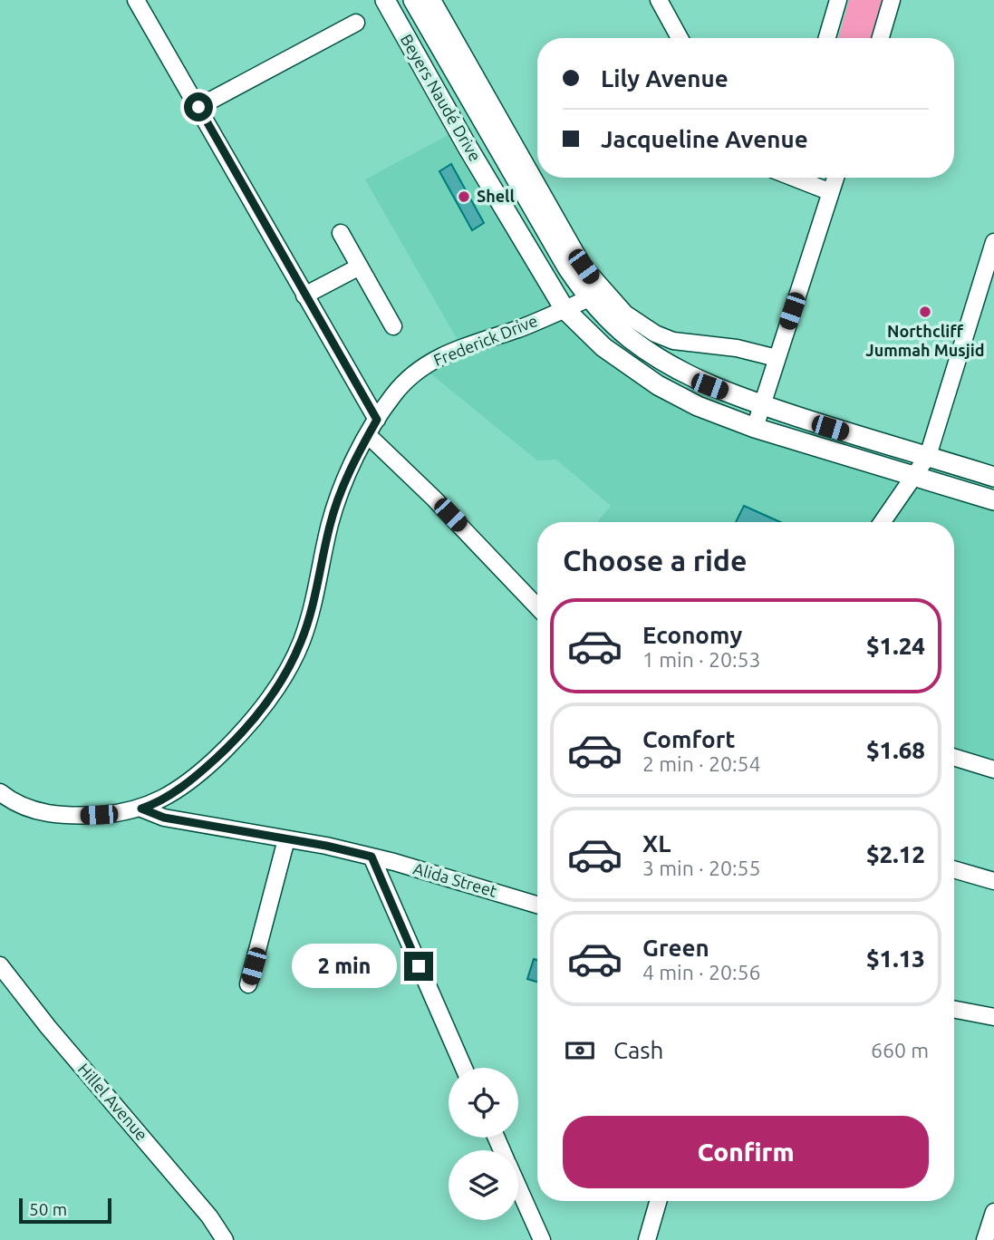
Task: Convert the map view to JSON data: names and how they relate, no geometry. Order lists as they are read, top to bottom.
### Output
{
  "streets": {
    "main road": ["Beyers Naudé Drive"],
    "street": ["Frederick Drive", "Alida Street", "Hillel Avenue"]
  },
  "crossings": [
    ["Beyers Naudé Drive", "Frederick Drive"],
    ["Frederick Drive", "Alida Street"]
  ],
  "places": ["Shell", "Northcliff Jummah Musjid"],
  "scale_bar": "50 m",
  "page": {
    "banner": ["Lily Avenue", "Jacqueline Avenue"],
    "heading": "Choose a ride",
    "list": [
      {
        "name": "Economy",
        "note": "1 min · 20:53",
        "value": "$1.24"
      },
      {
        "name": "Comfort",
        "note": "2 min · 20:54",
        "value": "$1.68"
      },
      {
        "name": "XL",
        "note": "3 min · 20:55",
        "value": "$2.12"
      },
      {
        "name": "Green",
        "note": "4 min · 20:56",
        "value": "$1.13"
      }
    ],
    "bubble": "2 min",
    "pay": ["Cash", "660 m"],
    "buttons": "Confirm",
    "scale": "50 m"
  }
}
